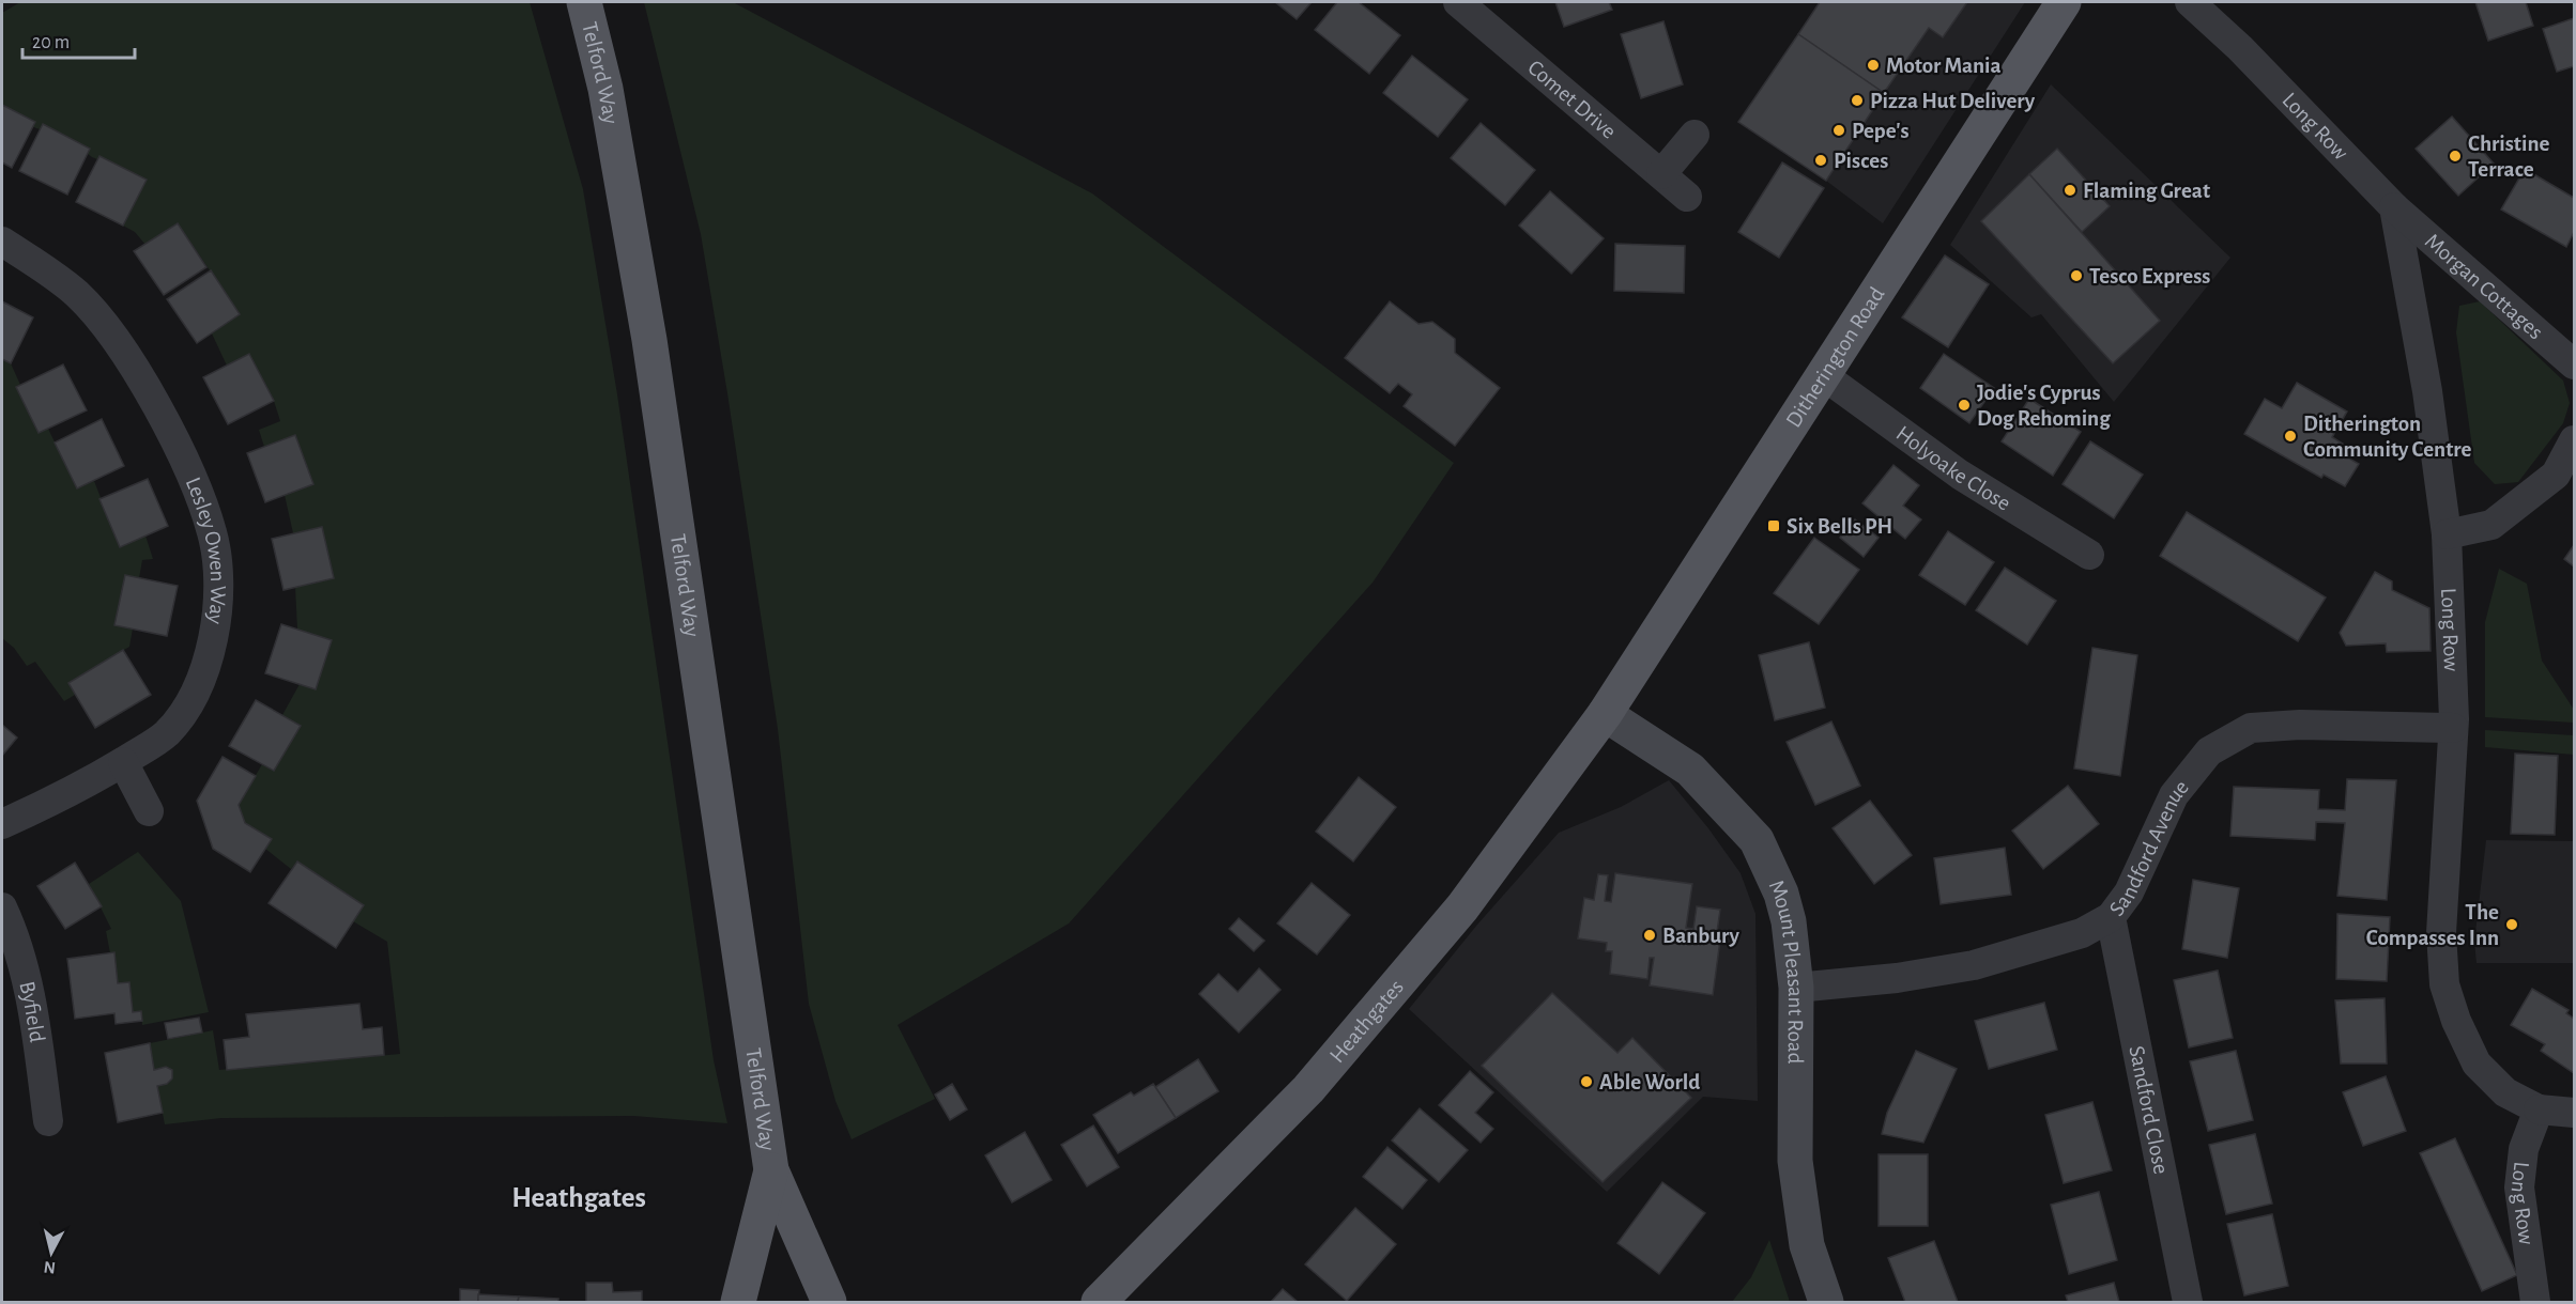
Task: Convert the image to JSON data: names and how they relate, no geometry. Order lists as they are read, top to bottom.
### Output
{
  "streets": {
    "main road": ["Telford Way", "Ditherington Road", "Heathgates"],
    "street": [
      "Comet Drive",
      "Long Row",
      "Morgan Cottages",
      "Holyoake Close",
      "Lesley Owen Way",
      "Sandford Avenue",
      "Mount Pleasant Road",
      "Byfield",
      "Sandford Close"
    ]
  },
  "crossings": [
    ["Long Row", "Morgan Cottages"],
    ["Long Row", "Sandford Avenue"],
    ["Ditherington Road", "Holyoake Close"],
    ["Ditherington Road", "Mount Pleasant Road"],
    ["Ditherington Road", "Heathgates"],
    ["Sandford Avenue", "Mount Pleasant Road"],
    ["Sandford Avenue", "Sandford Close"],
    ["Mount Pleasant Road", "Heathgates"]
  ],
  "districts": ["Heathgates"],
  "places": {
    "other": [
      "Motor Mania",
      "Pizza Hut Delivery",
      "Pepe's",
      "Christine Terrace",
      "Pisces",
      "Flaming Great",
      "Tesco Express",
      "Jodie's Cyprus Dog Rehoming",
      "Ditherington Community Centre",
      "The Compasses Inn",
      "Banbury",
      "Able World"
    ],
    "transit": ["Six Bells PH"]
  },
  "scale_bar": "20 m",
  "north": "bottom"
}
